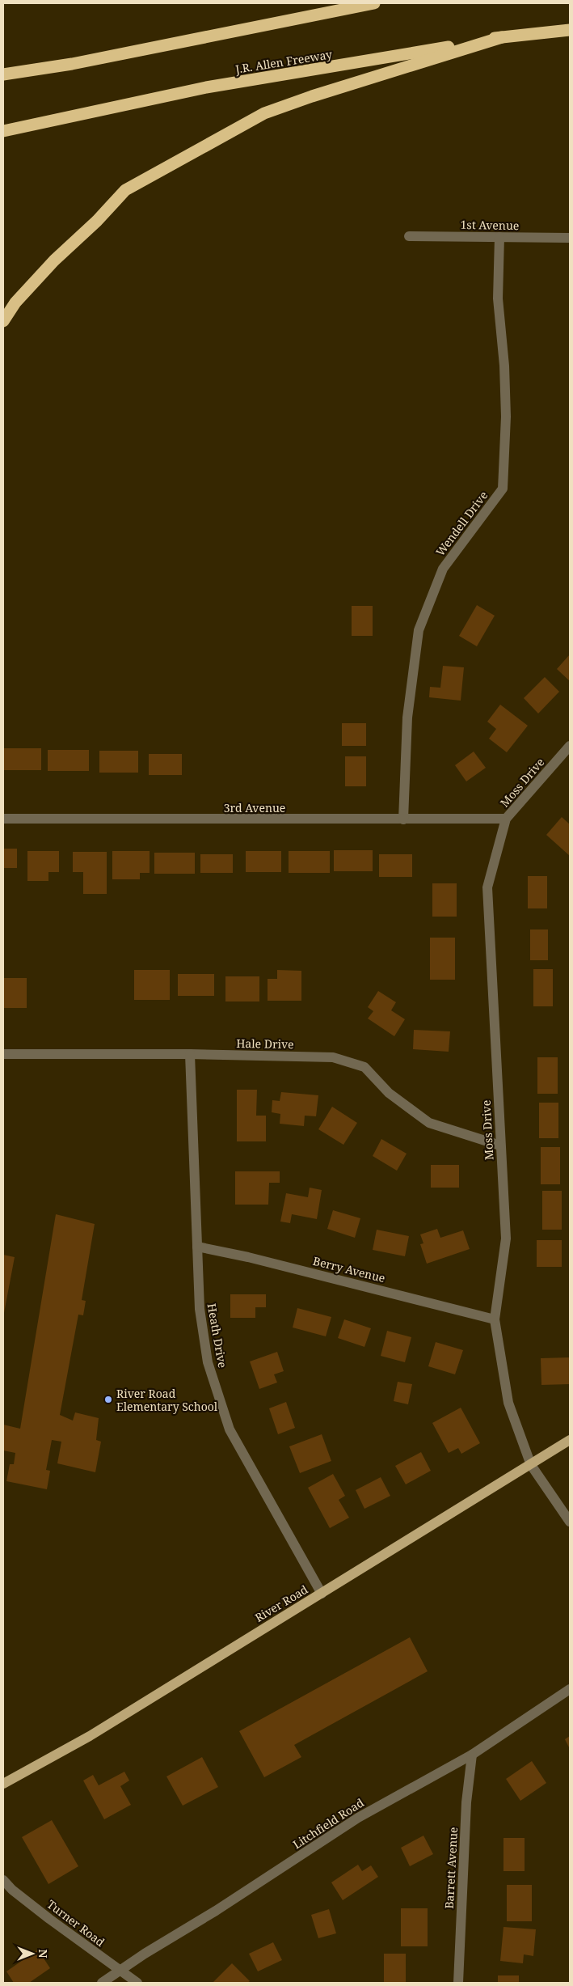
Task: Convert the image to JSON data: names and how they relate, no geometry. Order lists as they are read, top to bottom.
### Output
{
  "streets": {
    "highway": ["J.R. Allen Freeway"],
    "main road": ["River Road"],
    "street": [
      "1st Avenue",
      "Wendell Drive",
      "Moss Drive",
      "3rd Avenue",
      "Hale Drive",
      "Berry Avenue",
      "Heath Drive",
      "Litchfield Road",
      "Barrett Avenue",
      "Turner Road"
    ]
  },
  "crossings": [
    ["1st Avenue", "Wendell Drive"],
    ["Wendell Drive", "3rd Avenue"],
    ["Moss Drive", "3rd Avenue"],
    ["Moss Drive", "Hale Drive"],
    ["Moss Drive", "Berry Avenue"],
    ["Moss Drive", "River Road"],
    ["Hale Drive", "Heath Drive"],
    ["Berry Avenue", "Heath Drive"],
    ["Heath Drive", "River Road"],
    ["Litchfield Road", "Barrett Avenue"],
    ["Litchfield Road", "Turner Road"]
  ],
  "places": ["River Road Elementary School"],
  "north": "right"
}
